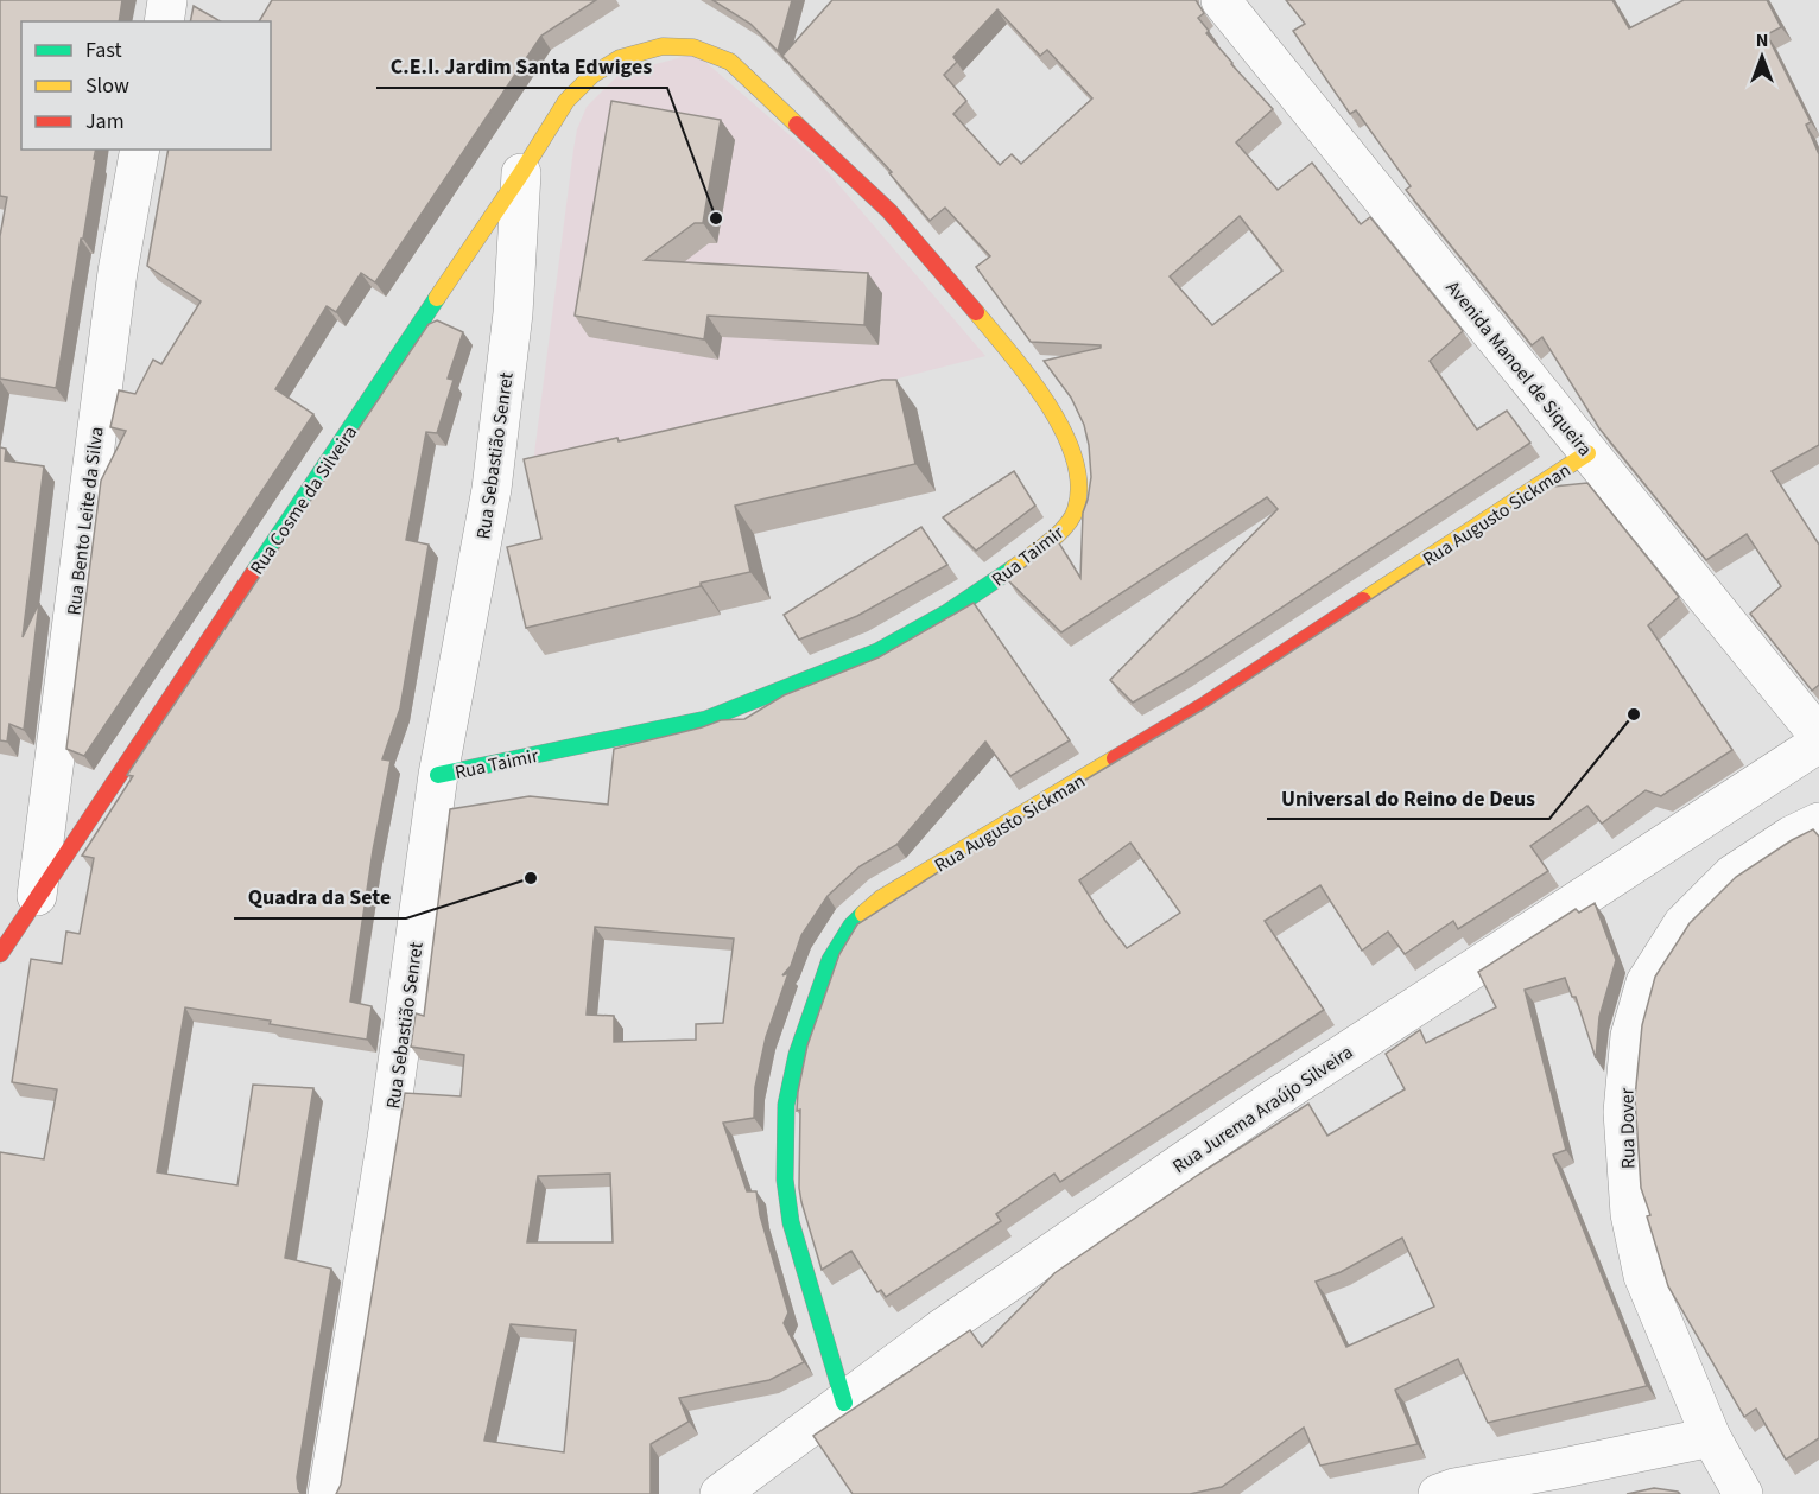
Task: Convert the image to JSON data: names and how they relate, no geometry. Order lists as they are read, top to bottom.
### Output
{
  "streets": {
    "street": [
      "Avenida Manoel de Siqueira",
      "Rua Sebastião Senret",
      "Rua Cosme da Silveira",
      "Rua Augusto Sickman",
      "Rua Bento Leite da Silva",
      "Rua Taimir",
      "Rua Jurema Araújo Silveira",
      "Rua Dover"
    ]
  },
  "crossings": [
    ["Avenida Manoel de Siqueira", "Rua Augusto Sickman"],
    ["Rua Sebastião Senret", "Rua Cosme da Silveira"],
    ["Rua Sebastião Senret", "Rua Taimir"],
    ["Rua Cosme da Silveira", "Rua Bento Leite da Silva"],
    ["Rua Cosme da Silveira", "Rua Taimir"],
    ["Rua Augusto Sickman", "Rua Jurema Araújo Silveira"]
  ],
  "places": ["C.E.I. Jardim Santa Edwiges", "Universal do Reino de Deus", "Quadra da Sete"],
  "legend": ["Fast", "Slow", "Jam"],
  "north": "top"
}
